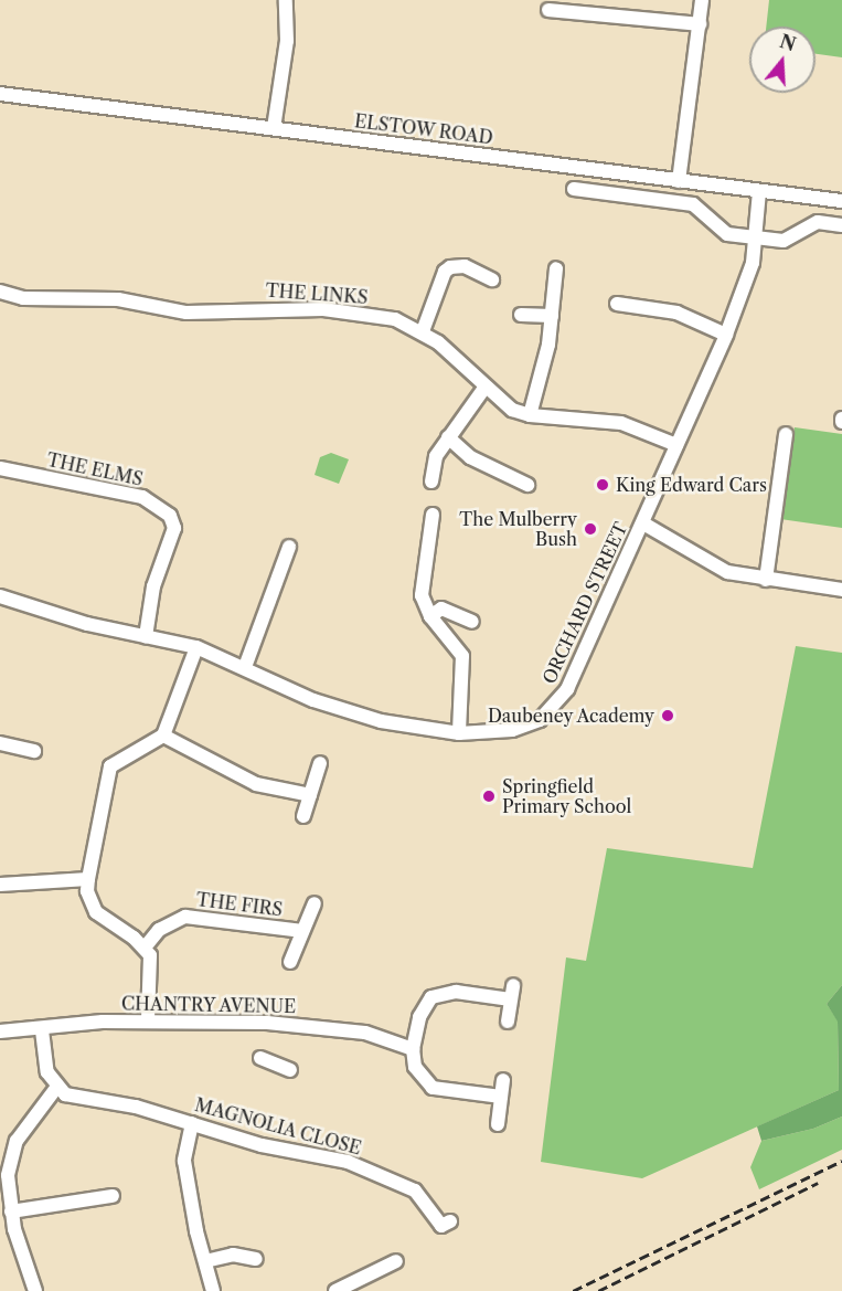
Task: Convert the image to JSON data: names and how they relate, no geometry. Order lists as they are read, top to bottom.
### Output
{
  "streets": {
    "street": [
      "ELSTOW ROAD",
      "THE LINKS",
      "THE ELMS",
      "ORCHARD STREET",
      "THE FIRS",
      "CHANTRY AVENUE",
      "MAGNOLIA CLOSE"
    ]
  },
  "crossings": [
    ["ELSTOW ROAD", "ORCHARD STREET"],
    ["THE LINKS", "ORCHARD STREET"],
    ["THE ELMS", "ORCHARD STREET"]
  ],
  "places": [
    "King Edward Cars",
    "The Mulberry Bush",
    "Daubeney Academy",
    "Springfield Primary School"
  ],
  "north": "top"
}
